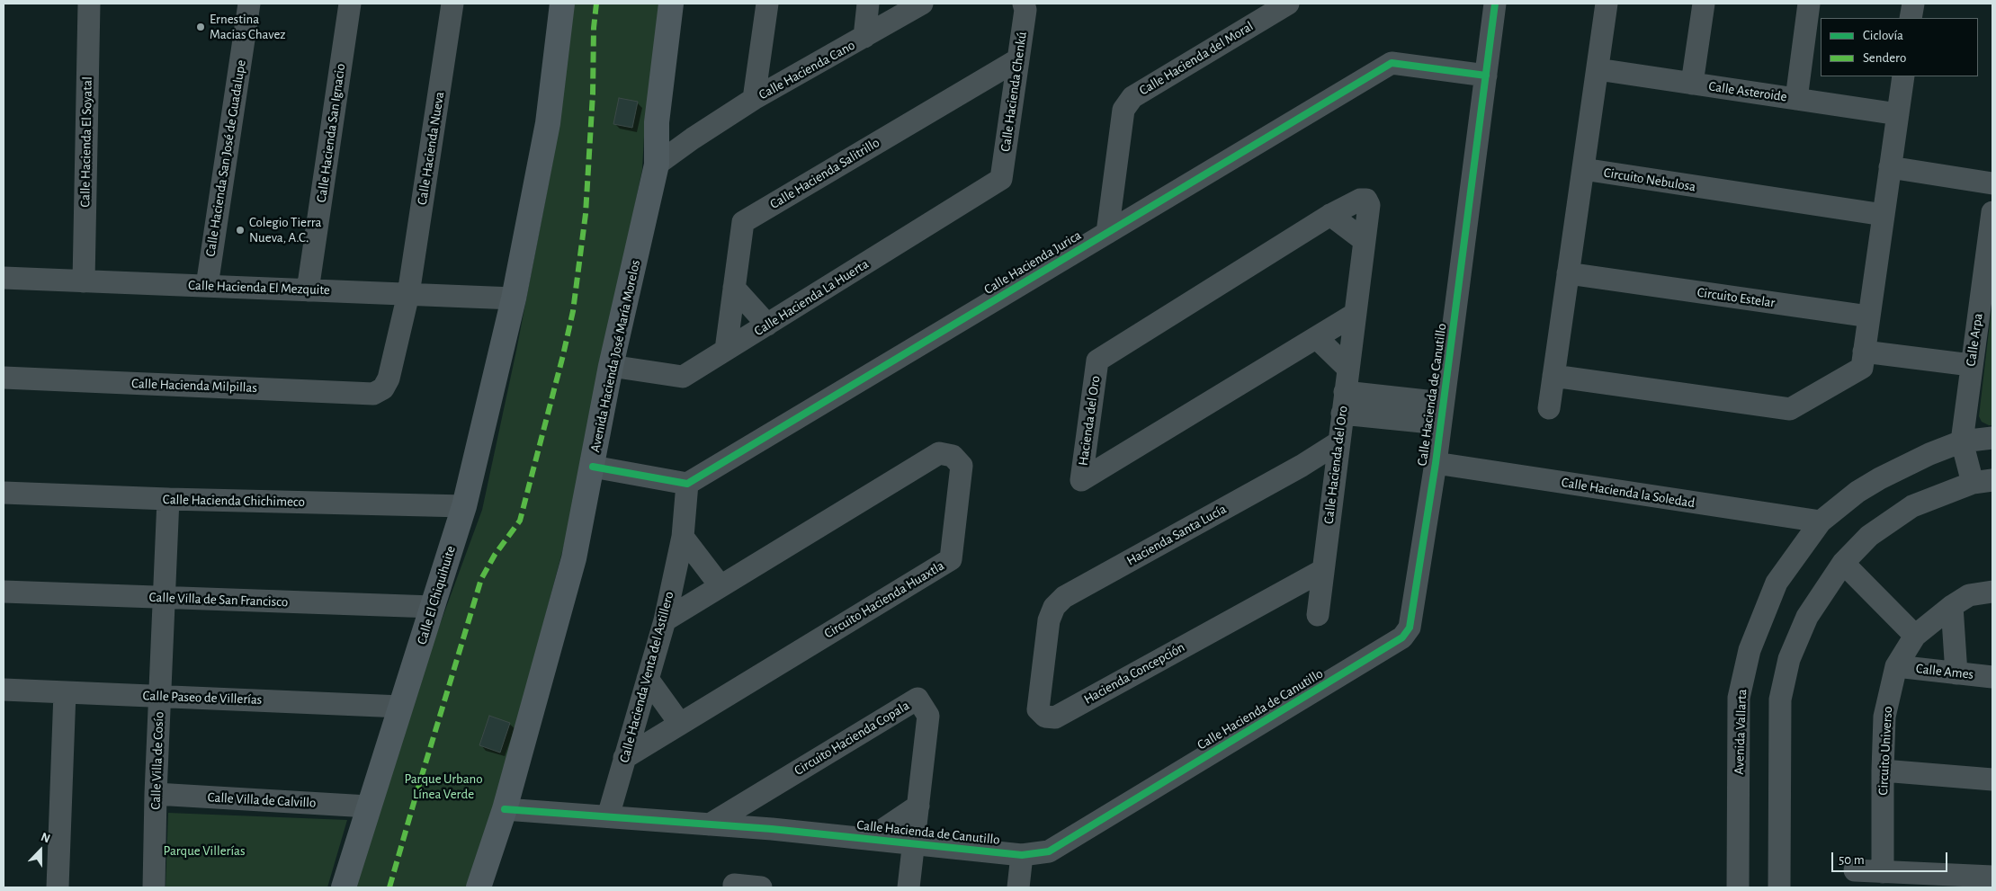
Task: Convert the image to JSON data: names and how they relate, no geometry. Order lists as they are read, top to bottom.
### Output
{
  "streets": {
    "main road": ["Avenida Hacienda José María Morelos", "Calle El Chiquihuite"],
    "street": [
      "Calle Hacienda del Moral",
      "Calle Hacienda Cano",
      "Calle Hacienda Chenkú",
      "Calle Asteroide",
      "Calle Hacienda San Ignacio",
      "Calle Hacienda El Soyatal",
      "Calle Hacienda Nueva",
      "Calle Hacienda San José de Guadalupe",
      "Calle Hacienda Salitrillo",
      "Circuito Nebulosa",
      "Calle Hacienda Jurica",
      "Calle Hacienda El Mezquite",
      "Calle Hacienda La Huerta",
      "Circuito Estelar",
      "Calle Arpa",
      "Calle Hacienda Milpillas",
      "Calle Hacienda de Canutillo",
      "Hacienda del Oro",
      "Calle Hacienda del Oro",
      "Calle Hacienda la Soledad",
      "Calle Hacienda Chichimeco",
      "Hacienda Santa Lucía",
      "Calle Villa de San Francisco",
      "Circuito Hacienda Huaxtla",
      "Calle Ames",
      "Hacienda Concepción",
      "Calle Hacienda Venta del Astillero",
      "Calle Paseo de Villerías",
      "Avenida Vallarta",
      "Circuito Hacienda Copala",
      "Circuito Universo",
      "Calle Villa de Cosío",
      "Calle Villa de Calvillo"
    ]
  },
  "crossings": [
    ["Calle Hacienda del Moral", "Calle Hacienda Jurica"],
    ["Calle Hacienda Cano", "Avenida Hacienda José María Morelos"],
    ["Calle Hacienda Chenkú", "Calle Hacienda Salitrillo"],
    ["Calle Hacienda Chenkú", "Calle Hacienda La Huerta"],
    ["Calle Hacienda San Ignacio", "Calle Hacienda El Mezquite"],
    ["Calle Hacienda El Soyatal", "Calle Hacienda El Mezquite"],
    ["Calle Hacienda Nueva", "Calle Hacienda El Mezquite"],
    ["Calle Hacienda Nueva", "Calle Hacienda Milpillas"],
    ["Calle Hacienda San José de Guadalupe", "Calle Hacienda El Mezquite"],
    ["Calle Hacienda Salitrillo", "Calle Hacienda La Huerta"],
    ["Calle Hacienda Jurica", "Calle Hacienda de Canutillo"],
    ["Calle Hacienda Jurica", "Calle Hacienda Venta del Astillero"],
    ["Calle Hacienda El Mezquite", "Calle El Chiquihuite"],
    ["Calle Hacienda La Huerta", "Avenida Hacienda José María Morelos"],
    ["Calle Arpa", "Avenida Vallarta"],
    ["Avenida Hacienda José María Morelos", "Calle Hacienda de Canutillo"],
    ["Calle Hacienda de Canutillo", "Calle Hacienda la Soledad"],
    ["Calle Hacienda de Canutillo", "Calle Hacienda Venta del Astillero"],
    ["Calle Hacienda de Canutillo", "Circuito Hacienda Copala"],
    ["Hacienda del Oro", "Calle Hacienda del Oro"],
    ["Calle Hacienda del Oro", "Hacienda Santa Lucía"],
    ["Calle Hacienda del Oro", "Hacienda Concepción"],
    ["Calle Hacienda la Soledad", "Avenida Vallarta"],
    ["Calle Hacienda Chichimeco", "Calle El Chiquihuite"],
    ["Calle Hacienda Chichimeco", "Calle Villa de Cosío"],
    ["Hacienda Santa Lucía", "Hacienda Concepción"],
    ["Calle El Chiquihuite", "Calle Villa de San Francisco"],
    ["Calle El Chiquihuite", "Calle Paseo de Villerías"],
    ["Calle El Chiquihuite", "Calle Villa de Calvillo"],
    ["Calle Villa de San Francisco", "Calle Villa de Cosío"],
    ["Circuito Hacienda Huaxtla", "Calle Hacienda Venta del Astillero"],
    ["Calle Ames", "Circuito Universo"],
    ["Calle Paseo de Villerías", "Calle Villa de Cosío"],
    ["Calle Villa de Cosío", "Calle Villa de Calvillo"]
  ],
  "parks": ["Parque Urbano Línea Verde", "Parque Villerías"],
  "places": ["Ernestina Macias Chavez", "Colegio Tierra Nueva, A.C."],
  "legend": ["Ciclovía", "Sendero"],
  "scale_bar": "50 m",
  "north": "top"
}
